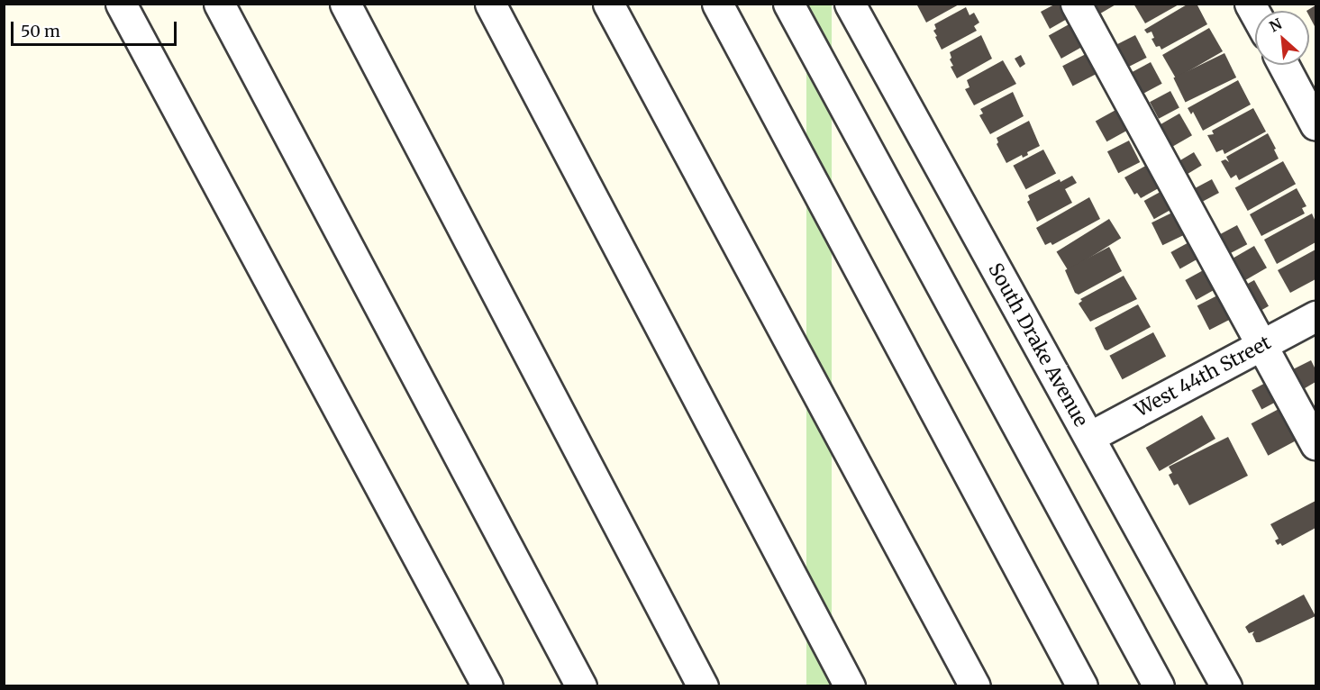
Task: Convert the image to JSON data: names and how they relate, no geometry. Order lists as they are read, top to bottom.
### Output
{
  "streets": {
    "street": ["South Drake Avenue", "West 44th Street"]
  },
  "crossings": [
    ["South Drake Avenue", "West 44th Street"]
  ],
  "scale_bar": "50 m",
  "north": "top left"
}
